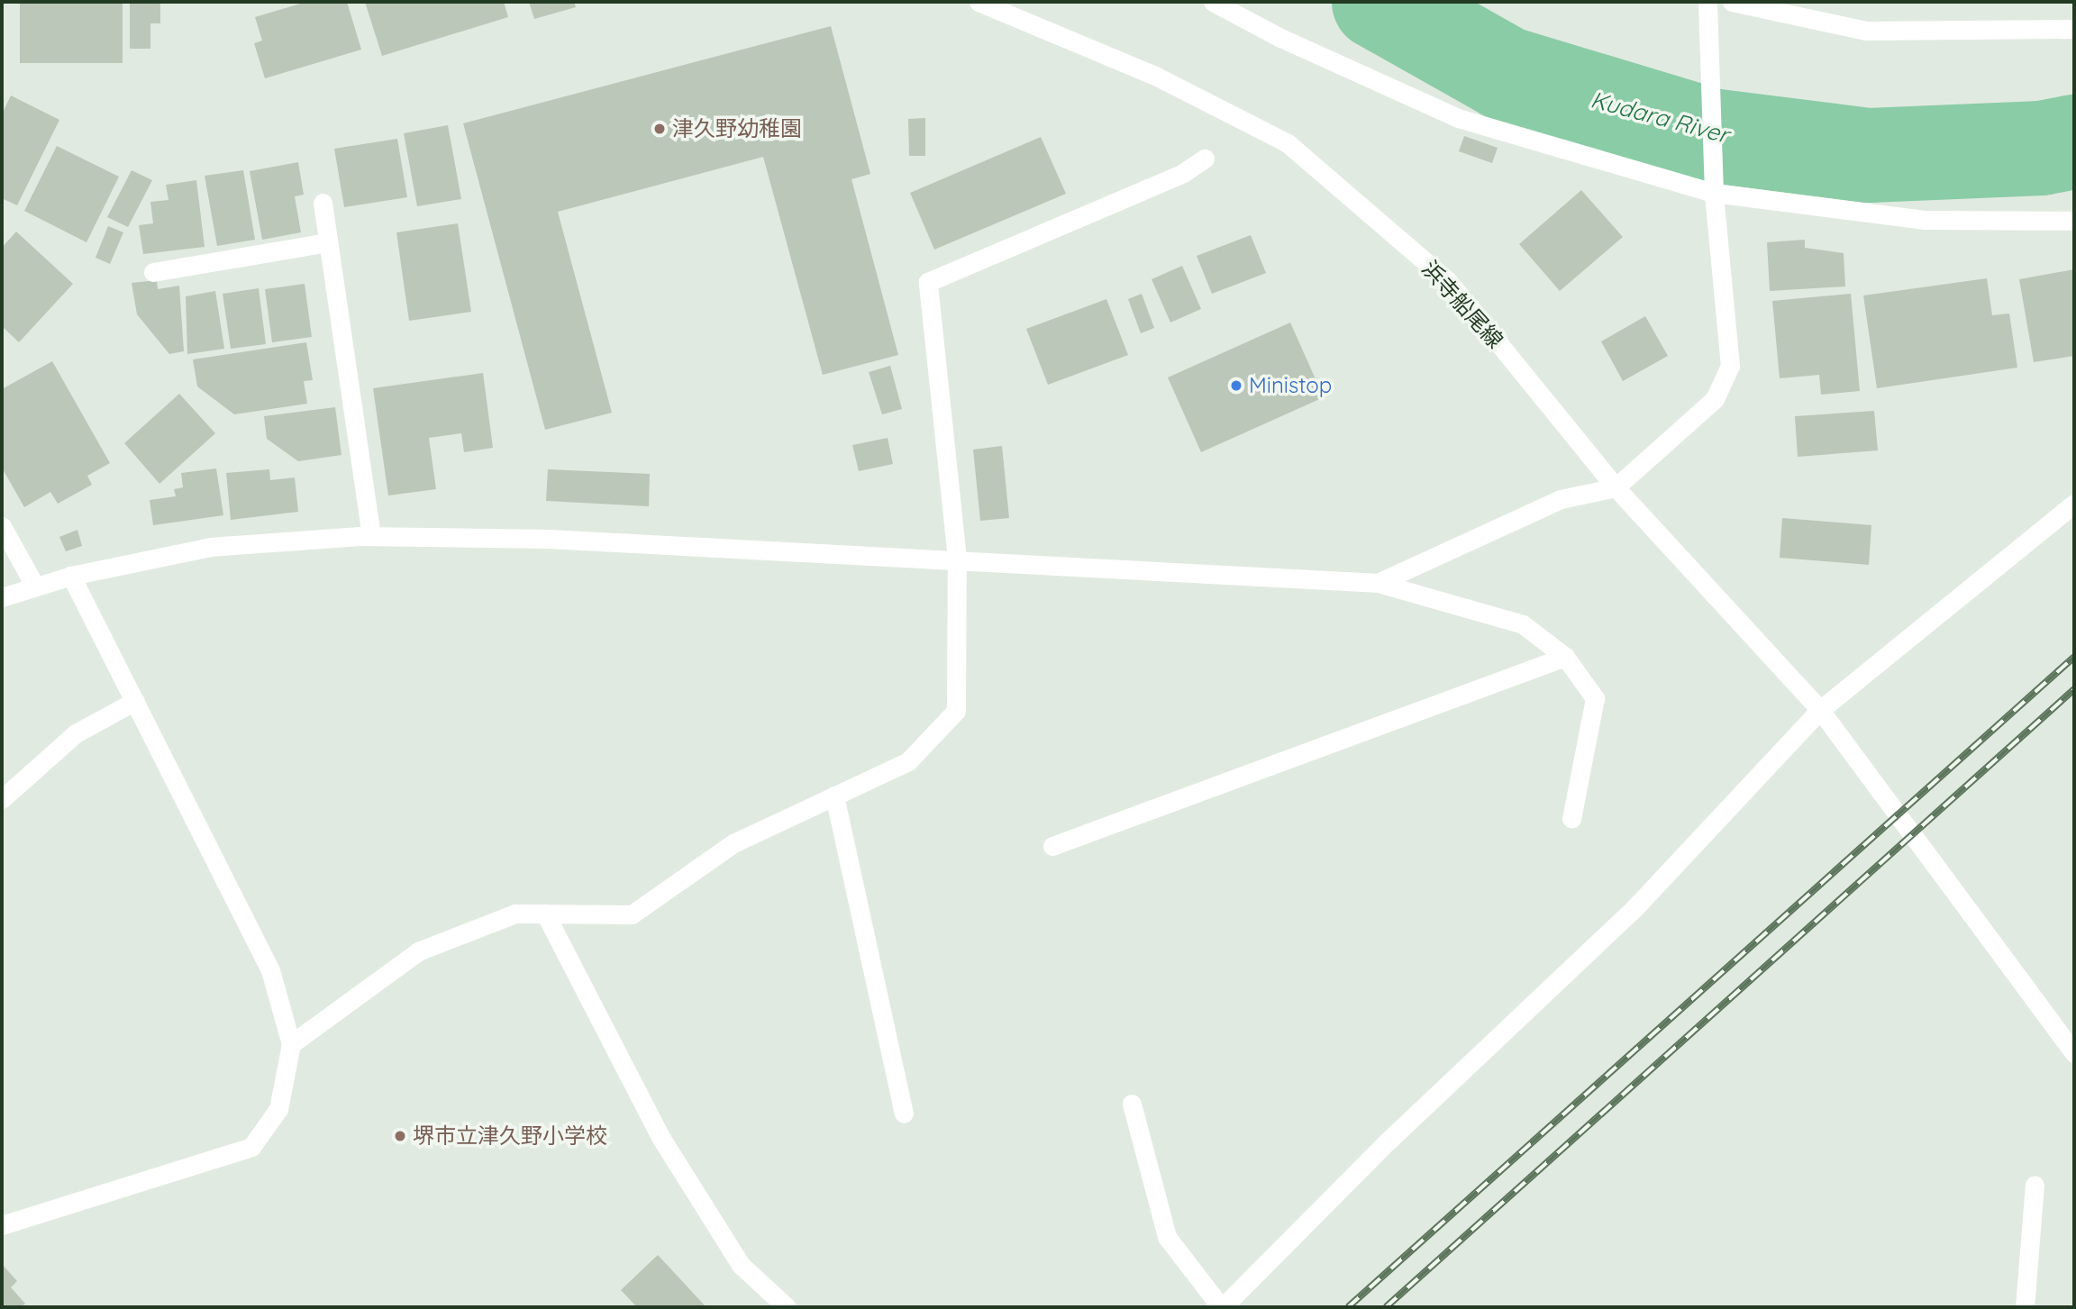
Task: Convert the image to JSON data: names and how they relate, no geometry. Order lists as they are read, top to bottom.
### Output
{
  "streets": {
    "street": ["浜寺船尾線"]
  },
  "water": ["Kudara River"],
  "places": ["津久野幼稚園", "Ministop", "堺市立津久野小学校"]
}
